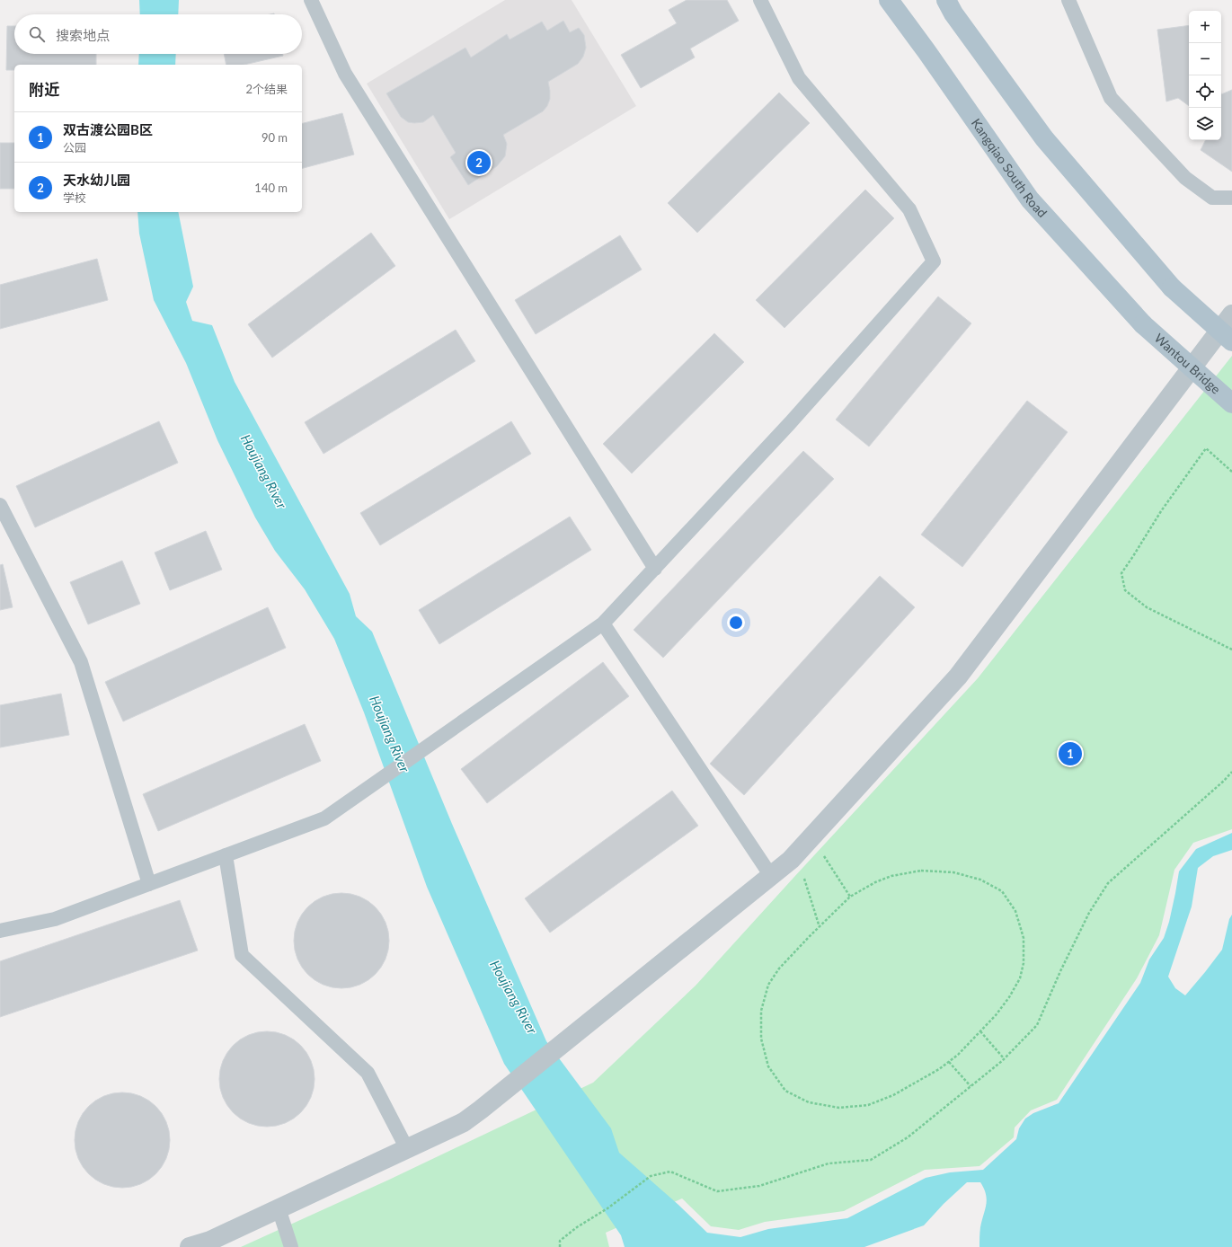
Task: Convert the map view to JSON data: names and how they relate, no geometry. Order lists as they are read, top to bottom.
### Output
{
  "streets": {
    "main road": ["Kangqiao South Road", "Wantou Bridge"]
  },
  "crossings": [
    ["Kangqiao South Road", "Wantou Bridge"]
  ],
  "water": ["Houjiang River"],
  "page": {
    "map_buttons": ["+", "−"],
    "search": "搜索地点",
    "heading": ["附近", "2个结果"],
    "list": [
      {
        "mark": "1",
        "name": "双古渡公园B区",
        "note": "公园",
        "value": "90 m"
      },
      {
        "mark": "2",
        "name": "天水幼儿园",
        "note": "学校",
        "value": "140 m"
      }
    ],
    "pins": ["2", "1"]
  }
}
